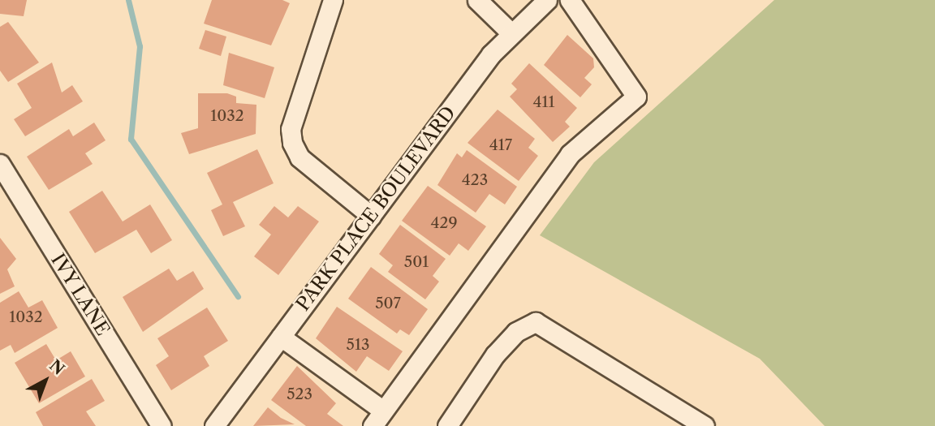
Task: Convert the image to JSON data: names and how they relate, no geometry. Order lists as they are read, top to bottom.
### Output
{
  "streets": {
    "street": ["PARK PLACE BOULEVARD", "IVY LANE"]
  },
  "house_numbers": [
    "411",
    "1032",
    "417",
    "423",
    "429",
    "501",
    "507",
    "1032",
    "513",
    "523"
  ],
  "north": "top right"
}
